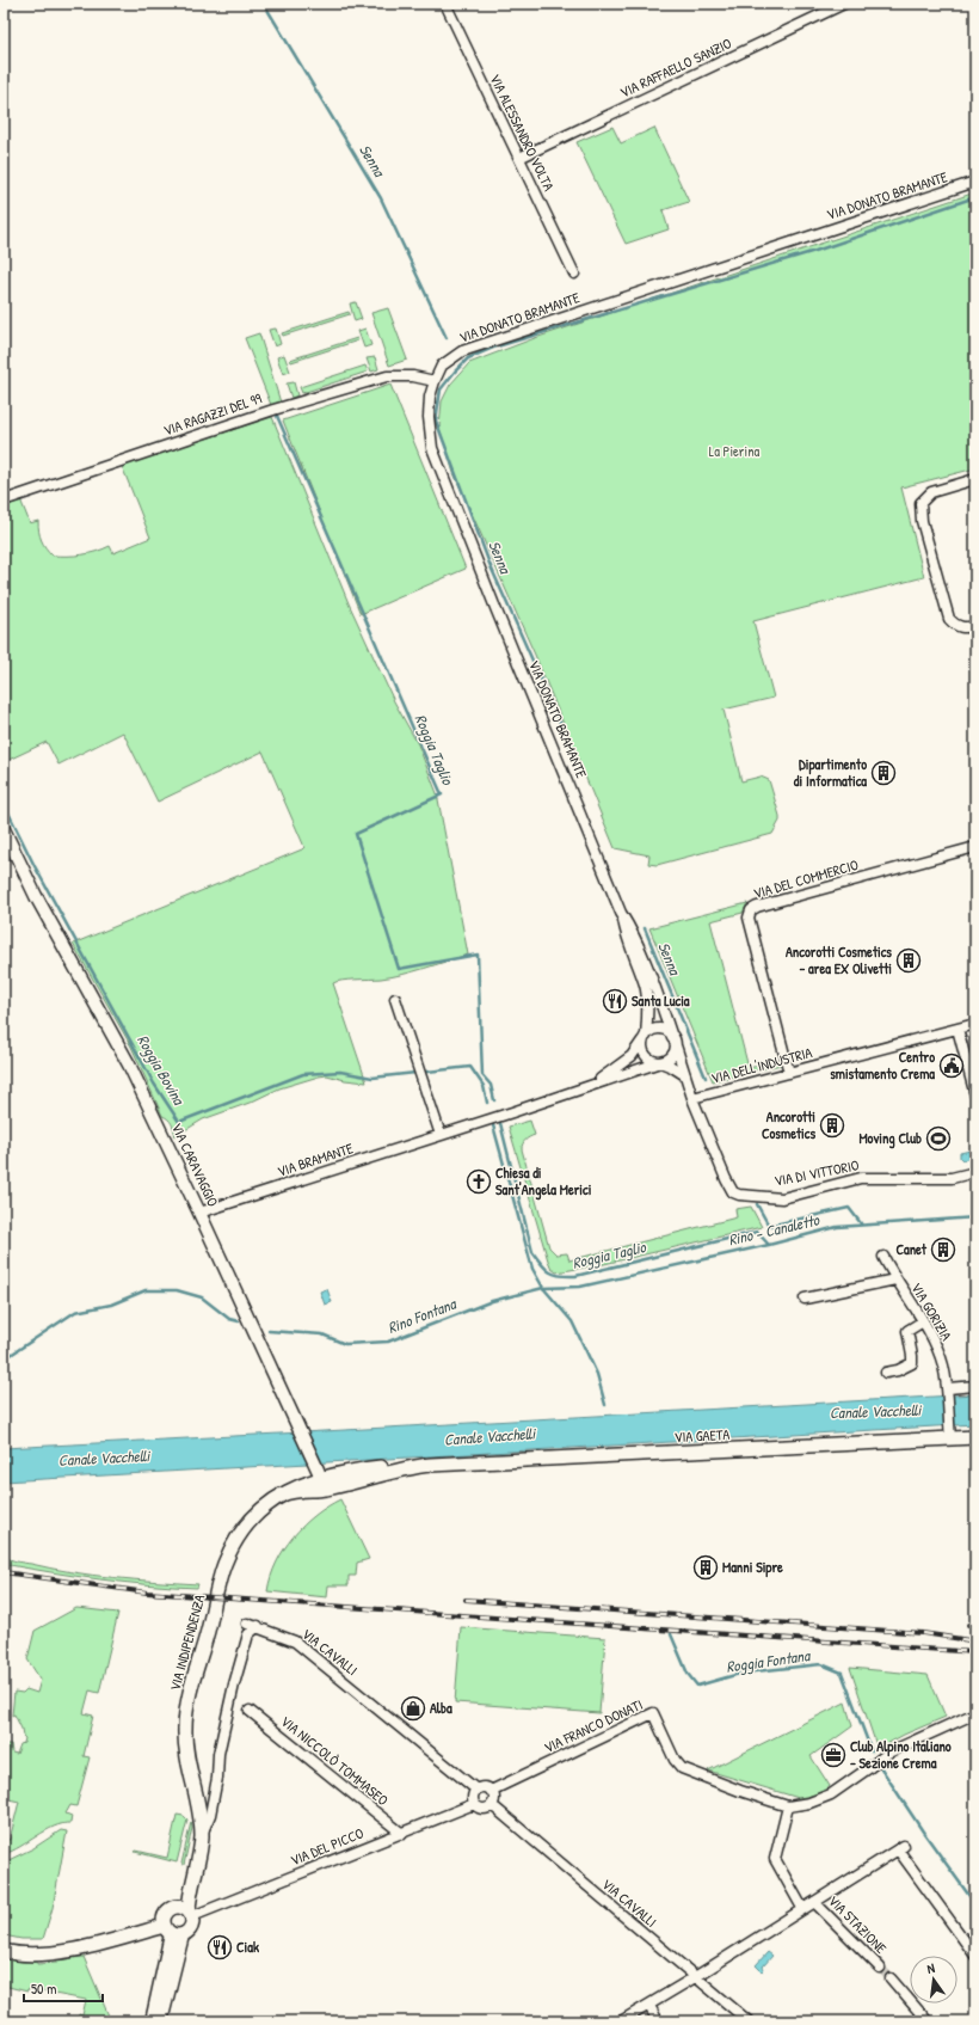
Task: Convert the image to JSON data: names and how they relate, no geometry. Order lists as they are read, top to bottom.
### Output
{
  "streets": {
    "main road": ["VIA GAETA", "VIA INDIPENDENZA"],
    "street": [
      "VIA RAFFAELLO SANZIO",
      "VIA ALESSANDRO VOLTA",
      "VIA DONATO BRAMANTE",
      "VIA RAGAZZI DEL 99",
      "VIA DEL COMMERCIO",
      "VIA DELL'INDUSTRIA",
      "VIA BRAMANTE",
      "VIA CARAVAGGIO",
      "VIA DI VITTORIO",
      "VIA GORIZIA",
      "VIA CAVALLI",
      "VIA FRANCO DONATI",
      "VIA NICCOLÒ TOMMASEO",
      "VIA DEL PICCO",
      "VIA STAZIONE"
    ]
  },
  "crossings": [
    ["VIA RAFFAELLO SANZIO", "VIA ALESSANDRO VOLTA"],
    ["VIA DONATO BRAMANTE", "VIA RAGAZZI DEL 99"],
    ["VIA DONATO BRAMANTE", "VIA BRAMANTE"],
    ["VIA DONATO BRAMANTE", "VIA DI VITTORIO"],
    ["VIA DEL COMMERCIO", "VIA DELL'INDUSTRIA"],
    ["VIA DELL'INDUSTRIA", "VIA DI VITTORIO"],
    ["VIA BRAMANTE", "VIA CARAVAGGIO"],
    ["VIA BRAMANTE", "VIA DI VITTORIO"],
    ["VIA CARAVAGGIO", "VIA GAETA"],
    ["VIA CARAVAGGIO", "VIA INDIPENDENZA"],
    ["VIA GORIZIA", "VIA GAETA"],
    ["VIA GAETA", "VIA INDIPENDENZA"],
    ["VIA INDIPENDENZA", "VIA CAVALLI"],
    ["VIA INDIPENDENZA", "VIA DEL PICCO"],
    ["VIA CAVALLI", "VIA FRANCO DONATI"],
    ["VIA CAVALLI", "VIA DEL PICCO"],
    ["VIA FRANCO DONATI", "VIA DEL PICCO"],
    ["VIA NICCOLÒ TOMMASEO", "VIA DEL PICCO"]
  ],
  "water": [
    "Senna",
    "Roggia Taglio",
    "Roggia Bovina",
    "Rino - Canaletto",
    "Rino Fontana",
    "Canale Vacchelli",
    "Roggia Fontana"
  ],
  "parks": ["La Pierina"],
  "places": {
    "building": [
      "Dipartimento di Informatica",
      "Ancorotti Cosmetics - area EX Olivetti",
      "Ancorotti Cosmetics",
      "Canet",
      "Manni Sipre"
    ],
    "restaurant": ["Santa Lucia", "Ciak"],
    "public building": ["Centro smistamento Crema"],
    "sports": ["Moving Club"],
    "church": ["Chiesa di Sant'Angela Merici"],
    "shop": ["Alba"],
    "office": ["Club Alpino Italiano - Sezione Crema"]
  },
  "scale_bar": "50 m",
  "north": "top"
}
